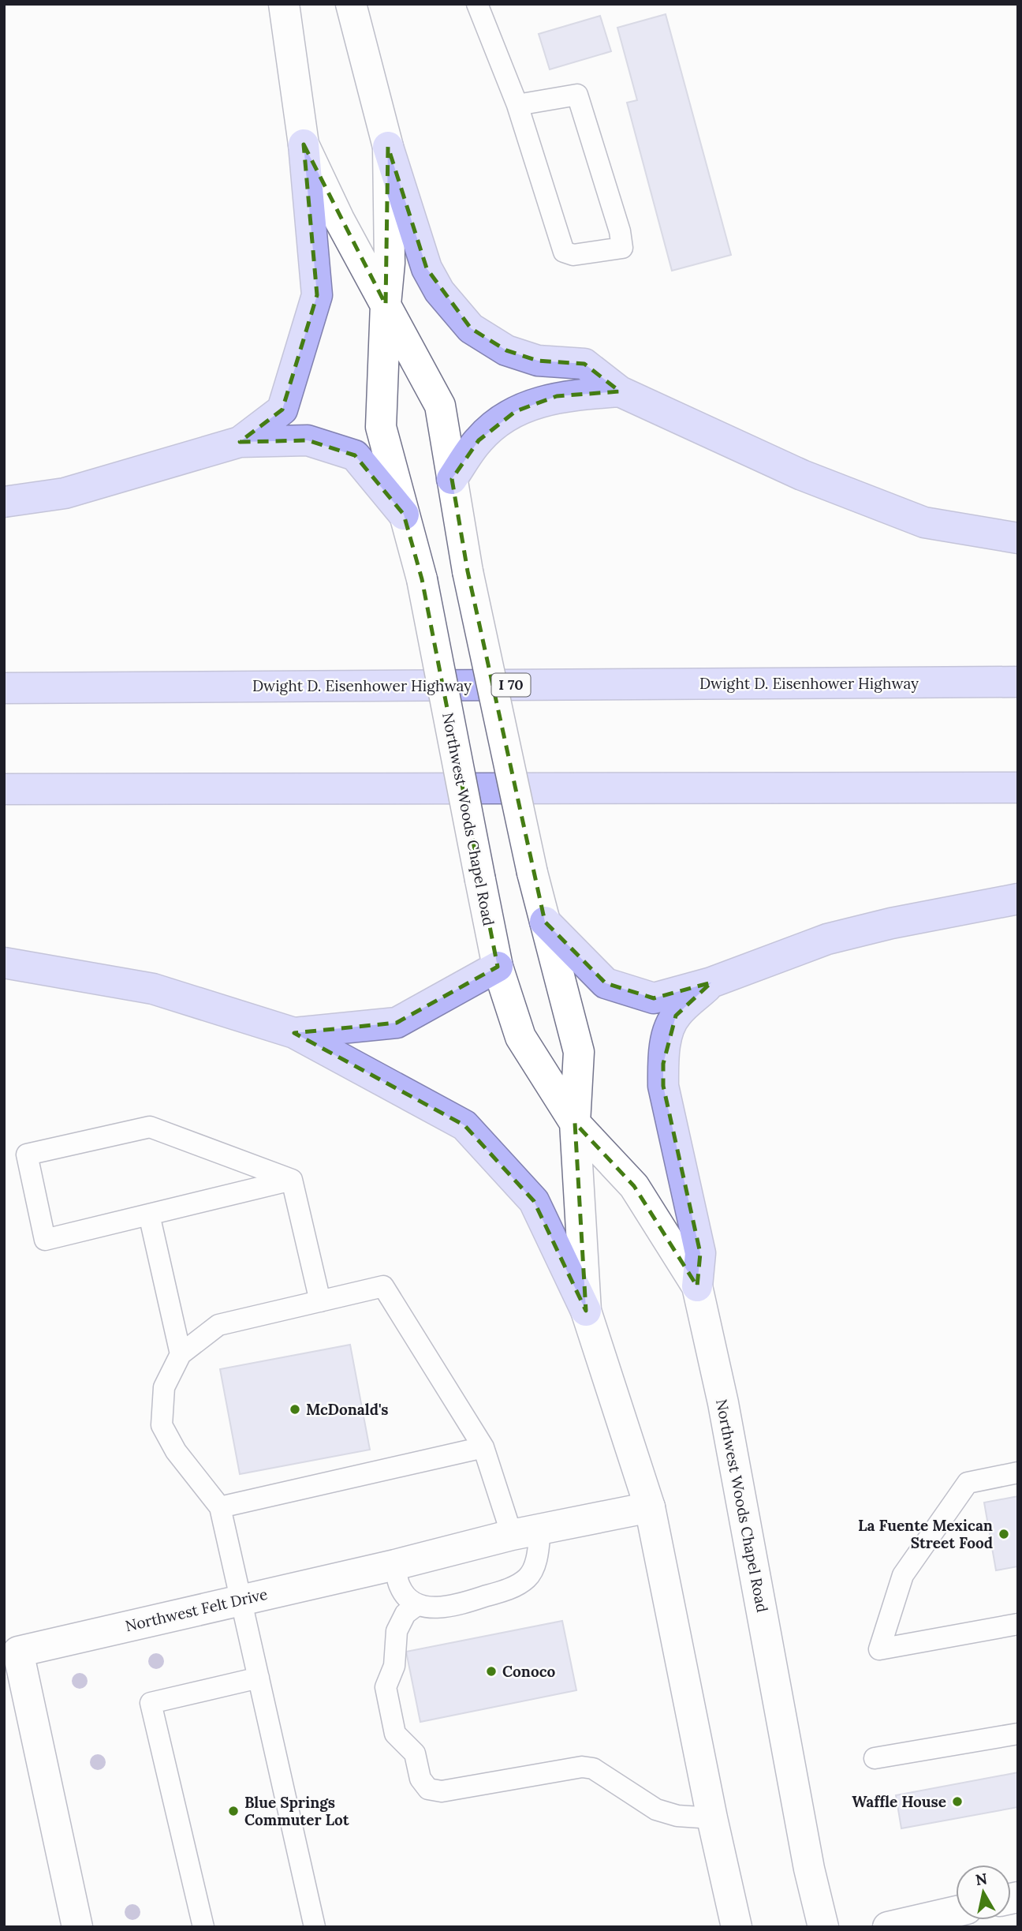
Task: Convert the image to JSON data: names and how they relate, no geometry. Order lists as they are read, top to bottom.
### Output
{
  "streets": {
    "highway": ["Dwight D. Eisenhower Highway", "I 70"],
    "main road": ["Northwest Woods Chapel Road", "Northwest Felt Drive"]
  },
  "crossings": [
    ["Northwest Woods Chapel Road", "Northwest Felt Drive"]
  ],
  "places": [
    "McDonald's",
    "La Fuente Mexican Street Food",
    "Conoco",
    "Waffle House",
    "Blue Springs Commuter Lot"
  ],
  "north": "top"
}
